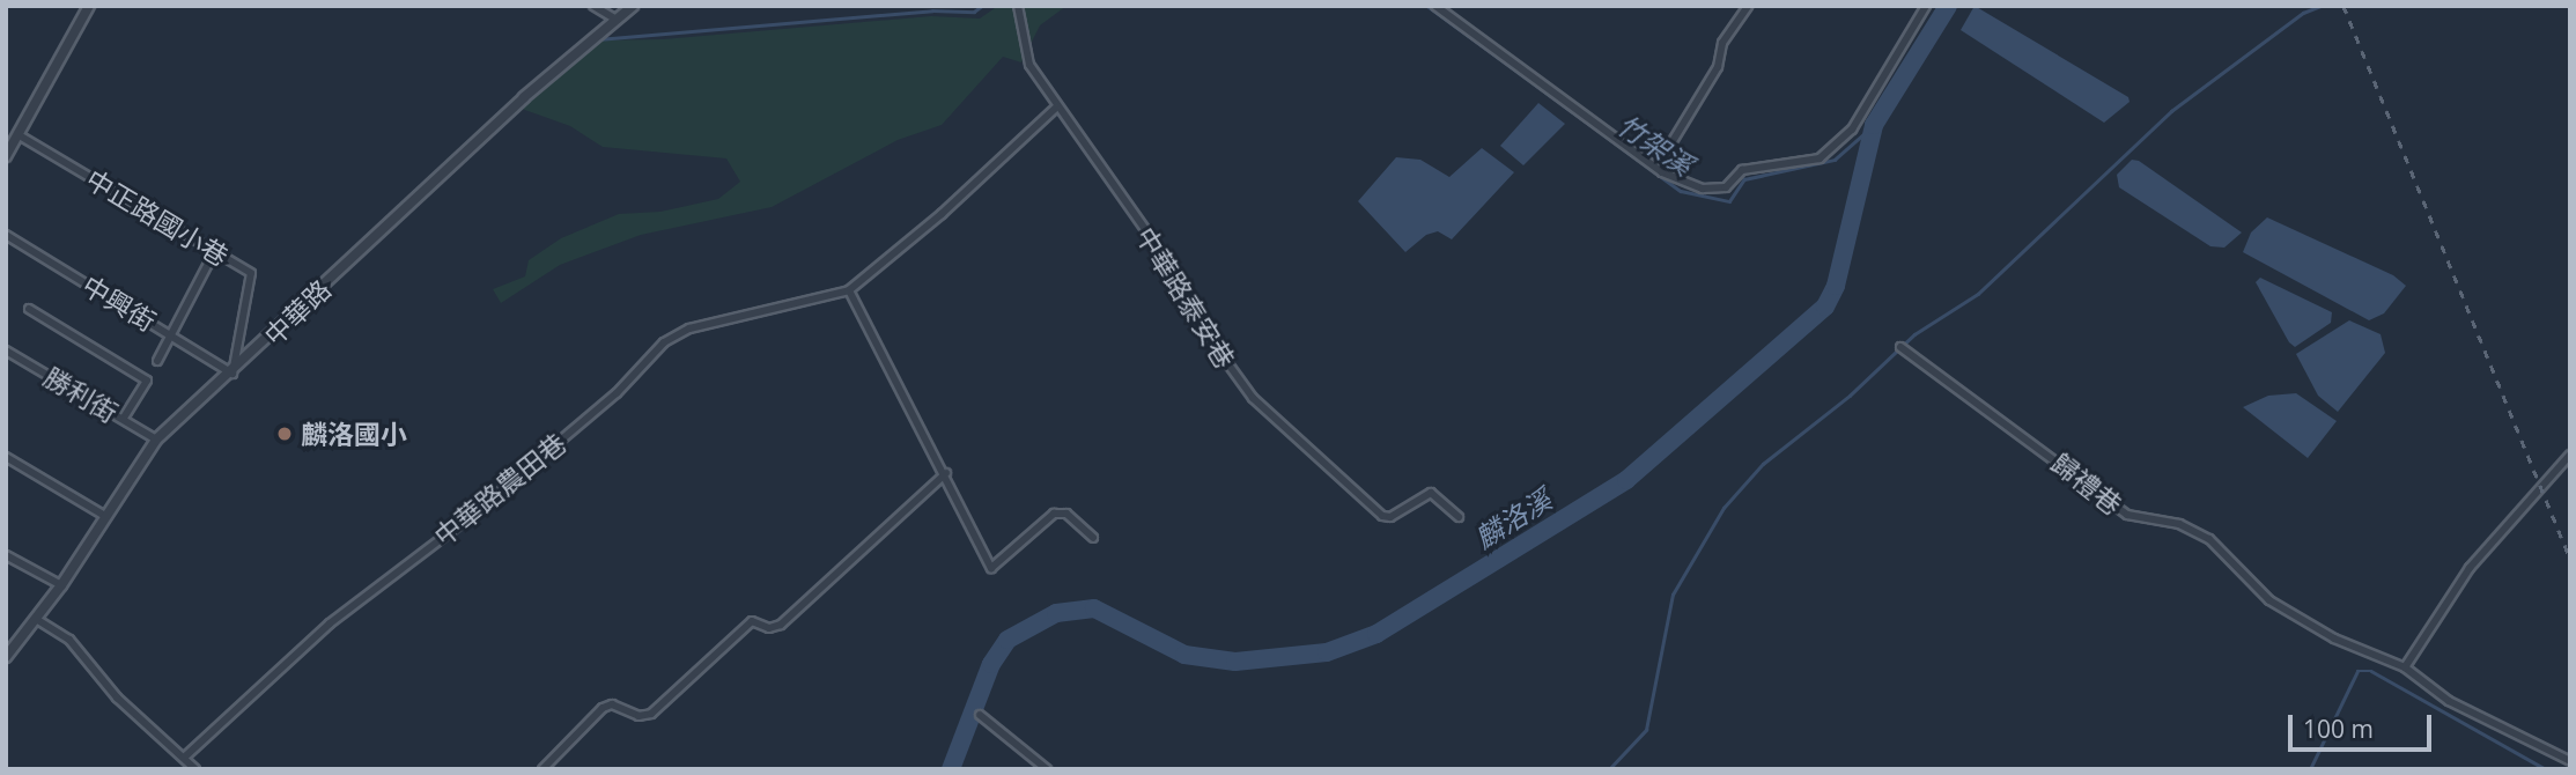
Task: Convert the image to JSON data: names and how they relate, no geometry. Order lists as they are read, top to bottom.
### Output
{
  "streets": {
    "street": [
      "中正路國小巷",
      "中華路泰安巷",
      "中興街",
      "中華路",
      "勝利街",
      "歸禮巷",
      "中華路農田巷"
    ]
  },
  "crossings": [
    ["中正路國小巷", "中興街"],
    ["中正路國小巷", "中華路"],
    ["中華路泰安巷", "中華路農田巷"],
    ["中興街", "中華路"],
    ["中華路", "勝利街"]
  ],
  "water": ["竹架溪", "麟洛溪"],
  "places": ["麟洛國小"],
  "scale_bar": "100 m"
}
